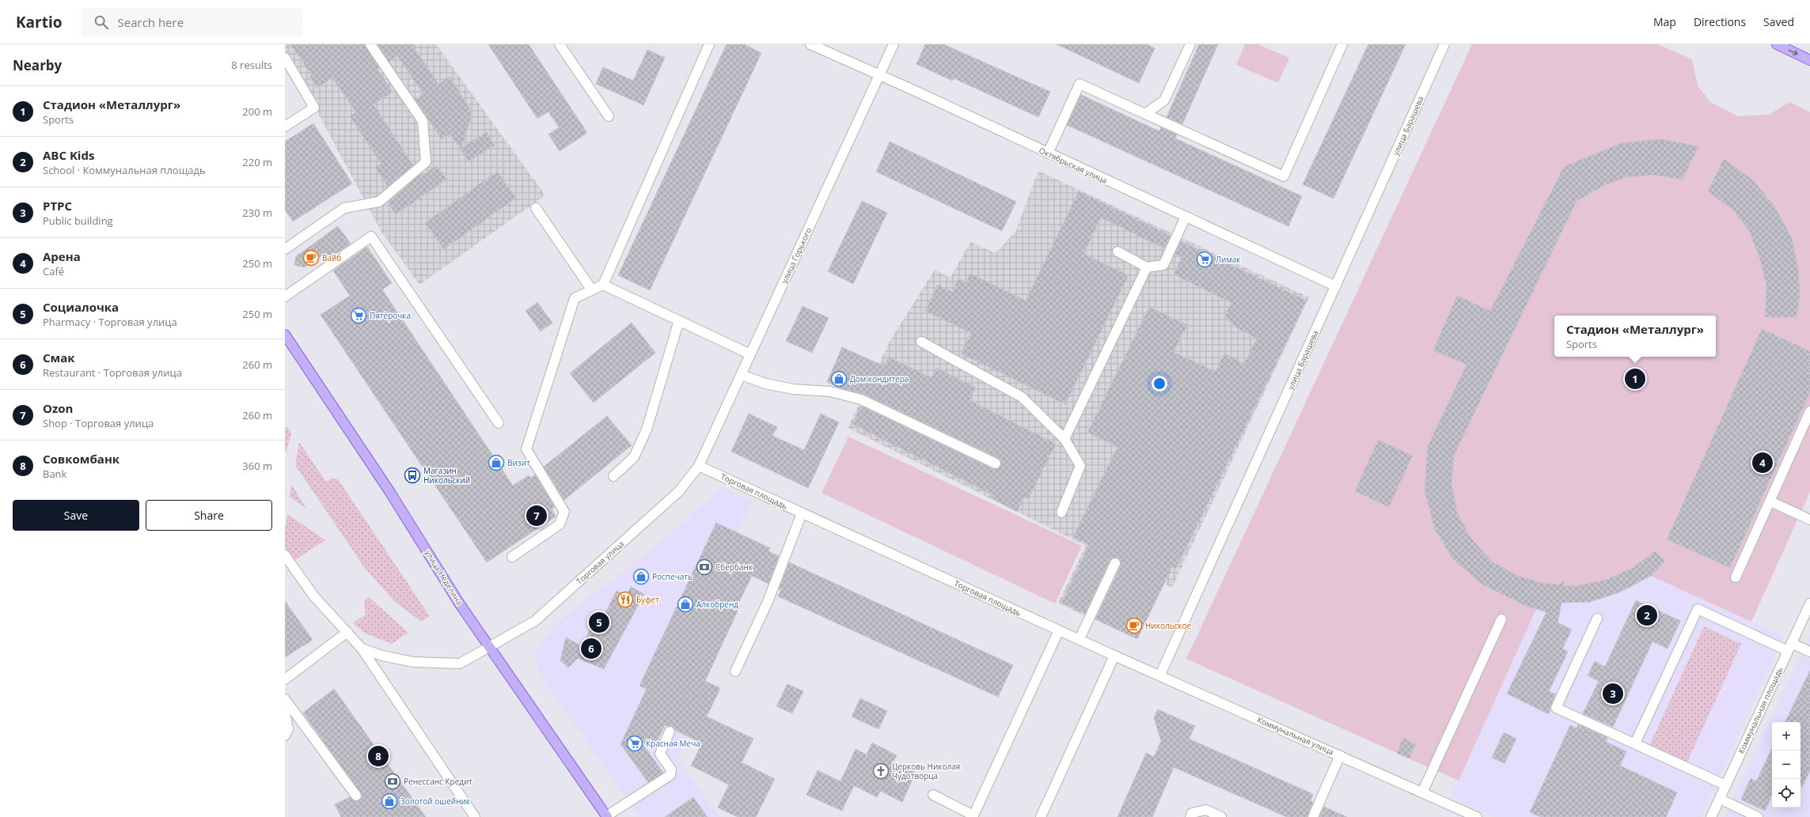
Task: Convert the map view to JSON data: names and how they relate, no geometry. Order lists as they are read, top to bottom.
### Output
{
  "streets": {
    "main road": ["улица Неделина"],
    "street": [
      "улица Барашева",
      "Октябрьская улица",
      "улица Горького",
      "Торговая площадь",
      "Торговая улица",
      "Коммунальная площадь",
      "Коммунальная улица"
    ]
  },
  "crossings": [
    ["улица Барашева", "Октябрьская улица"],
    ["улица Барашева", "Коммунальная улица"],
    ["Октябрьская улица", "улица Горького"],
    ["улица Горького", "Торговая площадь"],
    ["улица Горького", "Торговая улица"],
    ["Торговая площадь", "Торговая улица"],
    ["Торговая площадь", "Коммунальная улица"],
    ["Торговая улица", "улица Неделина"]
  ],
  "places": {
    "cafe": ["Вайб", "Никольское"],
    "supermarket": ["Лимак", "Пятёрочка", "Красная Меча"],
    "shop": [
      "Дом кондитера",
      "Визит",
      "Роспечать",
      "Алкобренд",
      "Золотой ошейник"
    ],
    "bus stop": ["Магазин Никольский"],
    "bank": ["Сбербанк", "Ренессанс Кредит"],
    "restaurant": ["Буфет"],
    "church": ["Церковь Николая Чудотворца"]
  },
  "page": {
    "header": "Kartio",
    "search": "Search here",
    "nav": ["Map", "Directions", "Saved"],
    "heading": ["Nearby", "8 results"],
    "list": [
      {
        "mark": "1",
        "name": "Стадион «Металлург»",
        "note": "Sports",
        "value": "200 m"
      },
      {
        "mark": "2",
        "name": "ABC Kids",
        "note": "School · Коммунальная площадь",
        "value": "220 m"
      },
      {
        "mark": "3",
        "name": "РТРС",
        "note": "Public building",
        "value": "230 m"
      },
      {
        "mark": "4",
        "name": "Арена",
        "note": "Café",
        "value": "250 m"
      },
      {
        "mark": "5",
        "name": "Социалочка",
        "note": "Pharmacy · Торговая улица",
        "value": "250 m"
      },
      {
        "mark": "6",
        "name": "Смак",
        "note": "Restaurant · Торговая улица",
        "value": "260 m"
      },
      {
        "mark": "7",
        "name": "Ozon",
        "note": "Shop · Торговая улица",
        "value": "260 m"
      },
      {
        "mark": "8",
        "name": "Совкомбанк",
        "note": "Bank",
        "value": "360 m"
      }
    ],
    "popup": ["Стадион «Металлург»", "Sports"],
    "pins": [
      "1",
      "4",
      "7",
      "2",
      "5",
      "6",
      "3",
      "8"
    ],
    "buttons": ["Save", "Share"],
    "map_buttons": ["+", "−"]
  }
}
